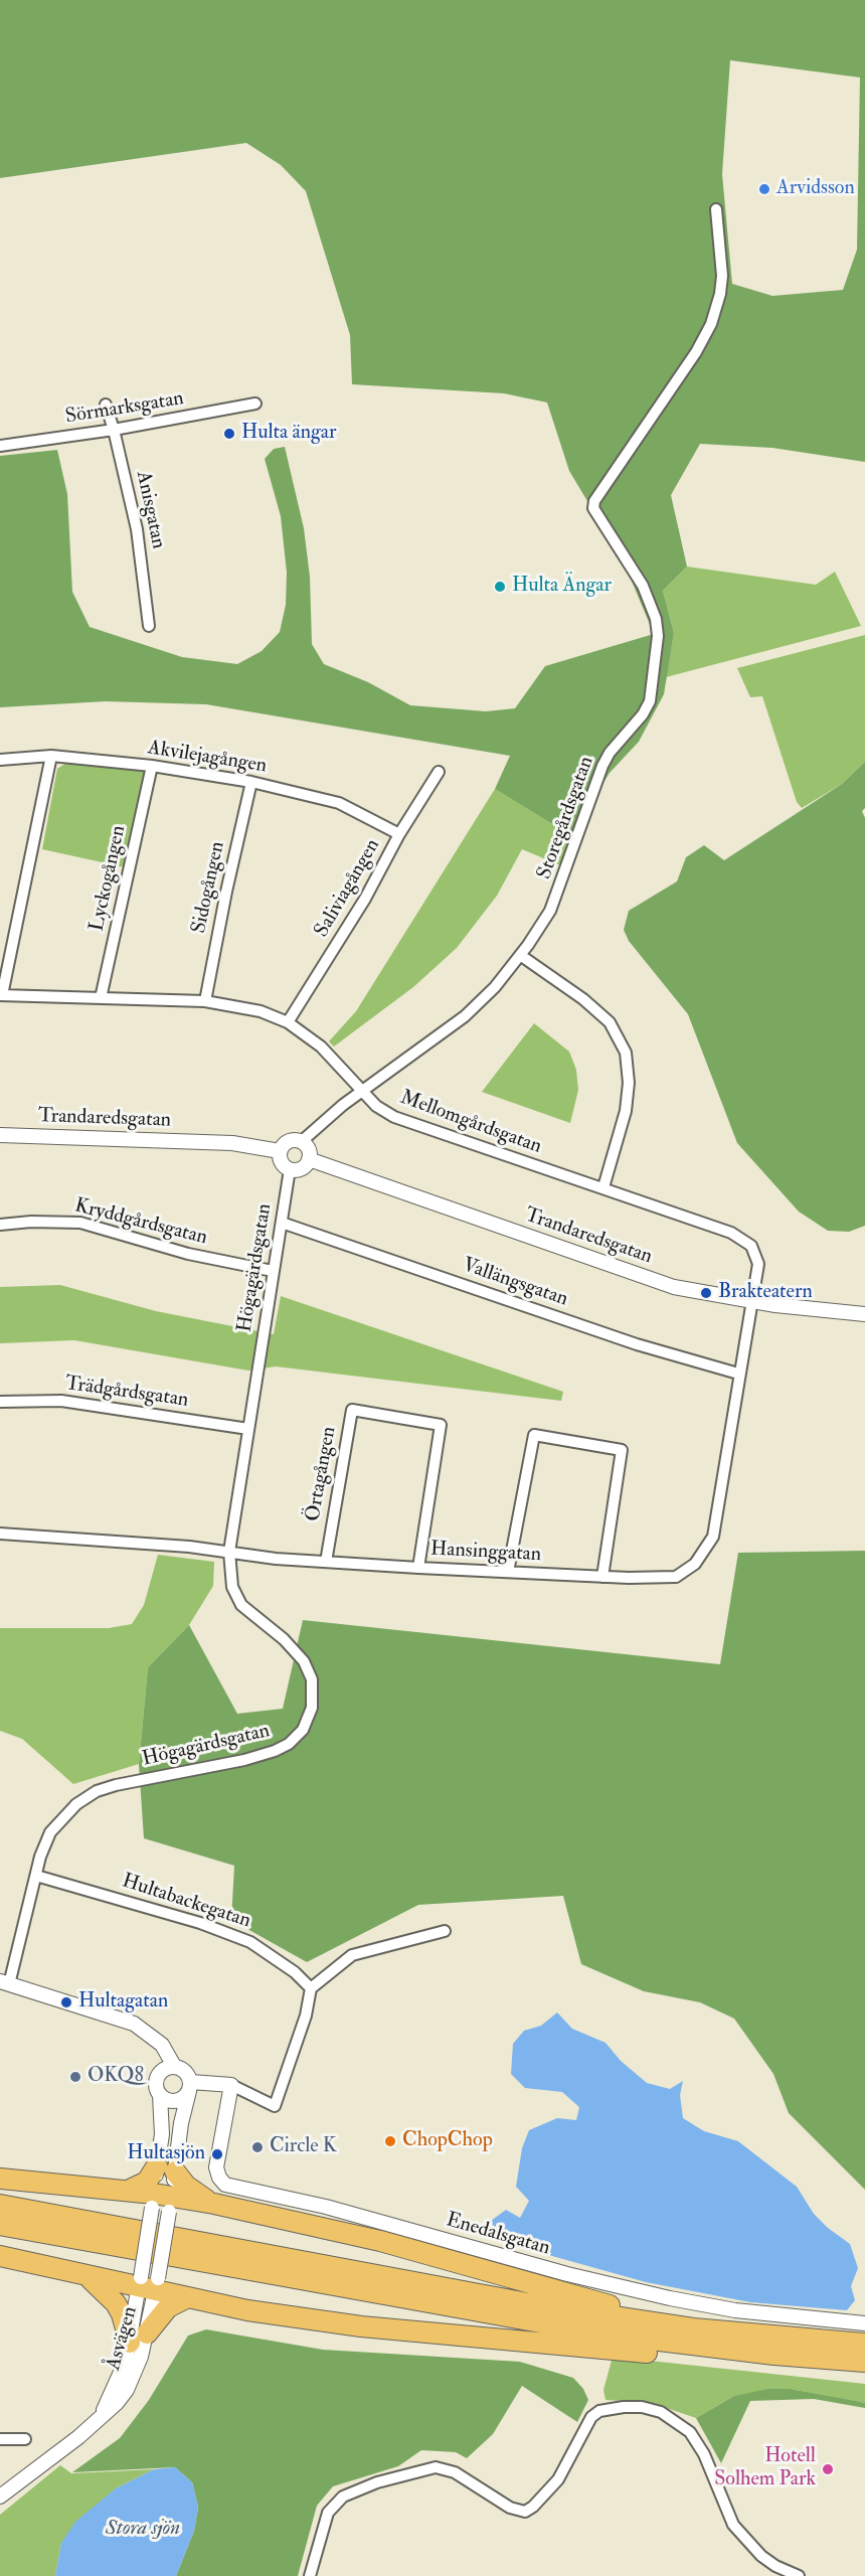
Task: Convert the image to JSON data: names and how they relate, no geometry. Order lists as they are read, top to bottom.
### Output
{
  "streets": {
    "street": [
      "Sörmarksgatan",
      "Anisgatan",
      "Akvilejagången",
      "Storegårdsgatan",
      "Lyckogången",
      "Sidogången",
      "Saliviagången",
      "Trandaredsgatan",
      "Mellomgårdsgatan",
      "Kryddgårdsgatan",
      "Högagärdsgatan",
      "Vallängsgatan",
      "Trädgårdsgatan",
      "Örtagången",
      "Hansinggatan",
      "Hultabackegatan",
      "Enedalsgatan",
      "Åsvägen"
    ]
  },
  "crossings": [
    ["Sörmarksgatan", "Anisgatan"],
    ["Akvilejagången", "Lyckogången"],
    ["Akvilejagången", "Sidogången"],
    ["Akvilejagången", "Saliviagången"],
    ["Storegårdsgatan", "Trandaredsgatan"],
    ["Storegårdsgatan", "Mellomgårdsgatan"],
    ["Storegårdsgatan", "Högagärdsgatan"],
    ["Lyckogången", "Mellomgårdsgatan"],
    ["Sidogången", "Mellomgårdsgatan"],
    ["Saliviagången", "Mellomgårdsgatan"],
    ["Trandaredsgatan", "Mellomgårdsgatan"],
    ["Trandaredsgatan", "Högagärdsgatan"],
    ["Trandaredsgatan", "Hansinggatan"],
    ["Mellomgårdsgatan", "Hansinggatan"],
    ["Kryddgårdsgatan", "Högagärdsgatan"],
    ["Högagärdsgatan", "Vallängsgatan"],
    ["Högagärdsgatan", "Trädgårdsgatan"],
    ["Högagärdsgatan", "Hansinggatan"],
    ["Högagärdsgatan", "Hultabackegatan"],
    ["Vallängsgatan", "Hansinggatan"],
    ["Örtagången", "Hansinggatan"]
  ],
  "water": ["Stora sjön"],
  "places": [
    "Arvidsson",
    "Hulta ängar",
    "Hulta Ängar",
    "Brakteatern",
    "Hultagatan",
    "OKQ8",
    "ChopChop",
    "Circle K",
    "Hultasjön",
    "Hotell Solhem Park"
  ]
}
